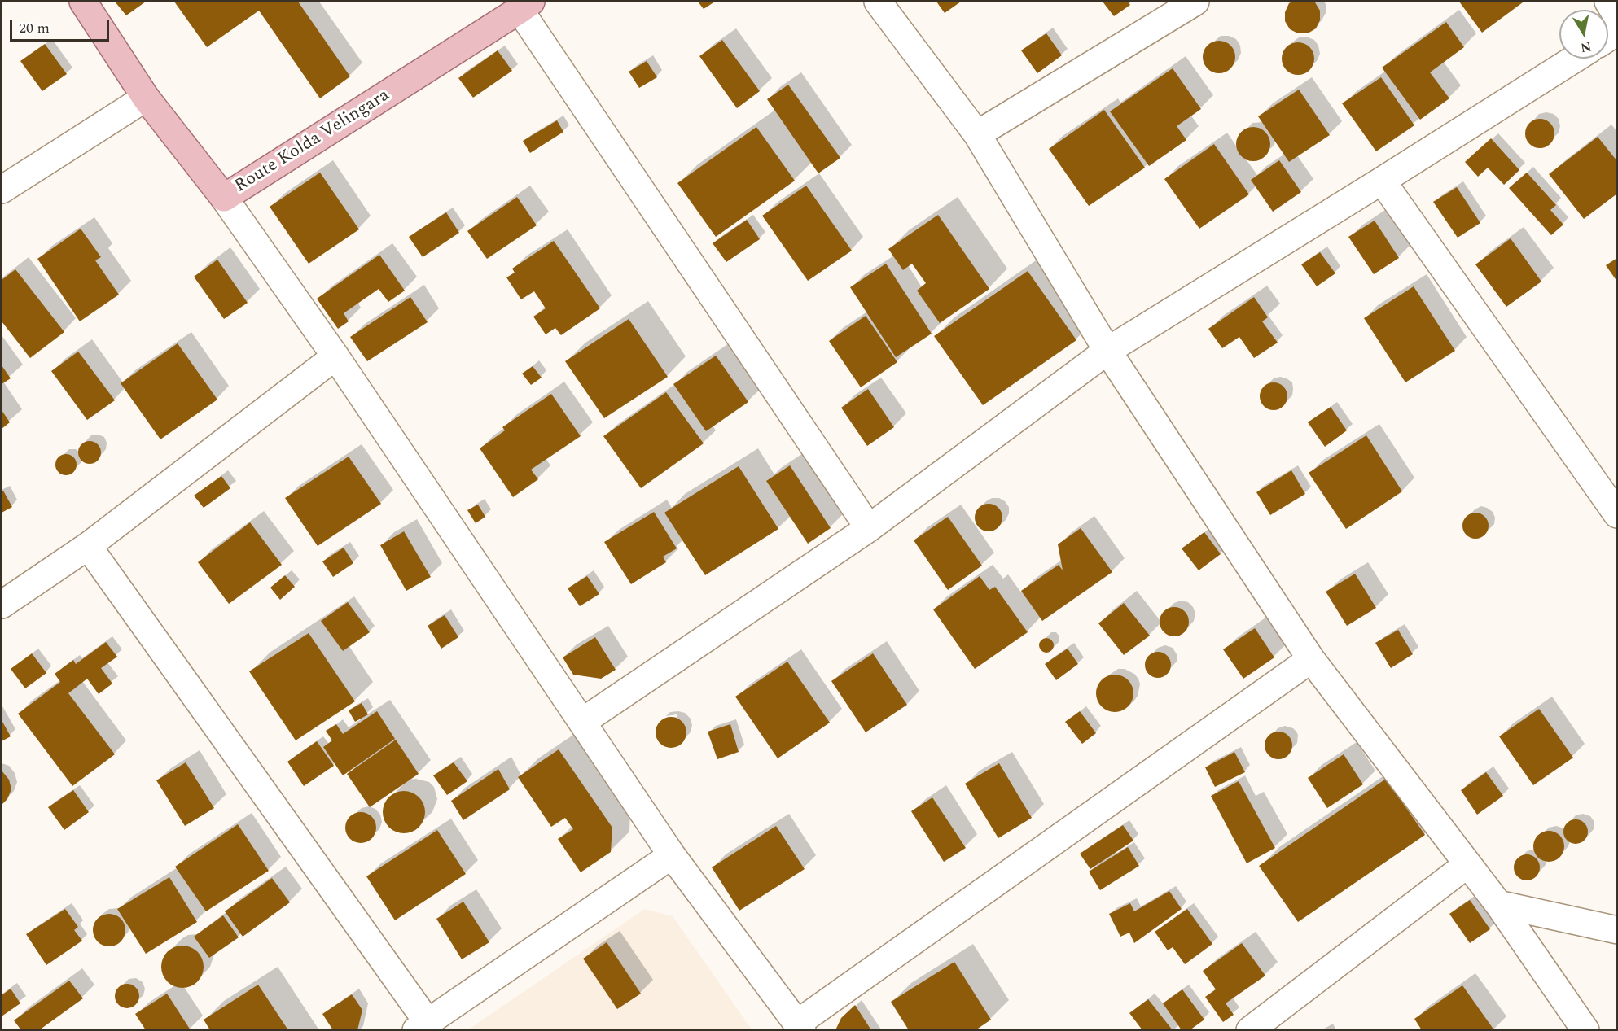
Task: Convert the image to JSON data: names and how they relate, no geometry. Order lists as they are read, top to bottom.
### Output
{
  "streets": {
    "main road": ["Route Kolda Velingara"]
  },
  "scale_bar": "20 m",
  "north": "bottom"
}
